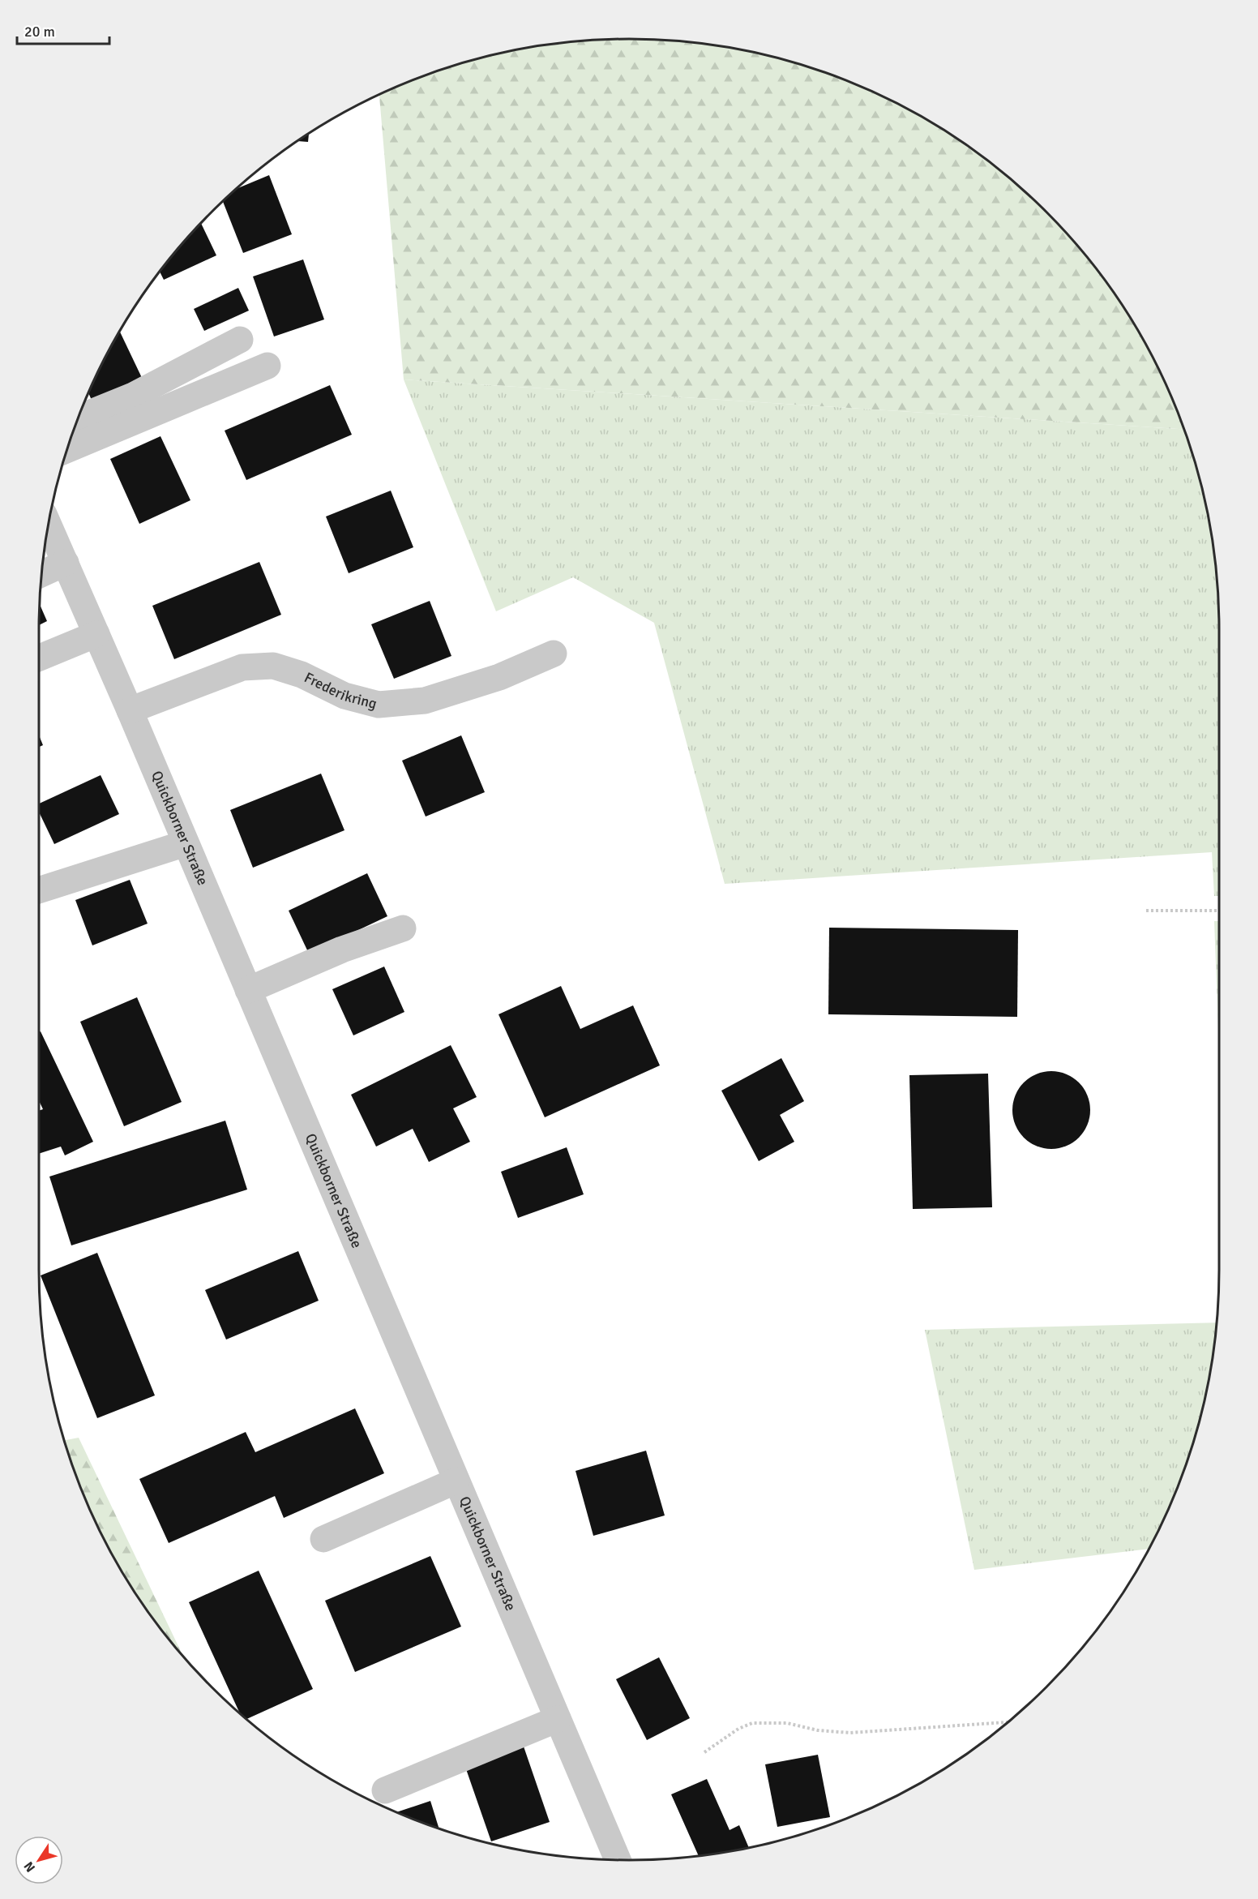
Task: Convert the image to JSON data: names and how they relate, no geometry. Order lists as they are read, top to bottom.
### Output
{
  "streets": {
    "street": ["Frederikring", "Quickborner Straße"]
  },
  "crossings": [
    ["Frederikring", "Quickborner Straße"]
  ],
  "scale_bar": "20 m",
  "north": "bottom left"
}
